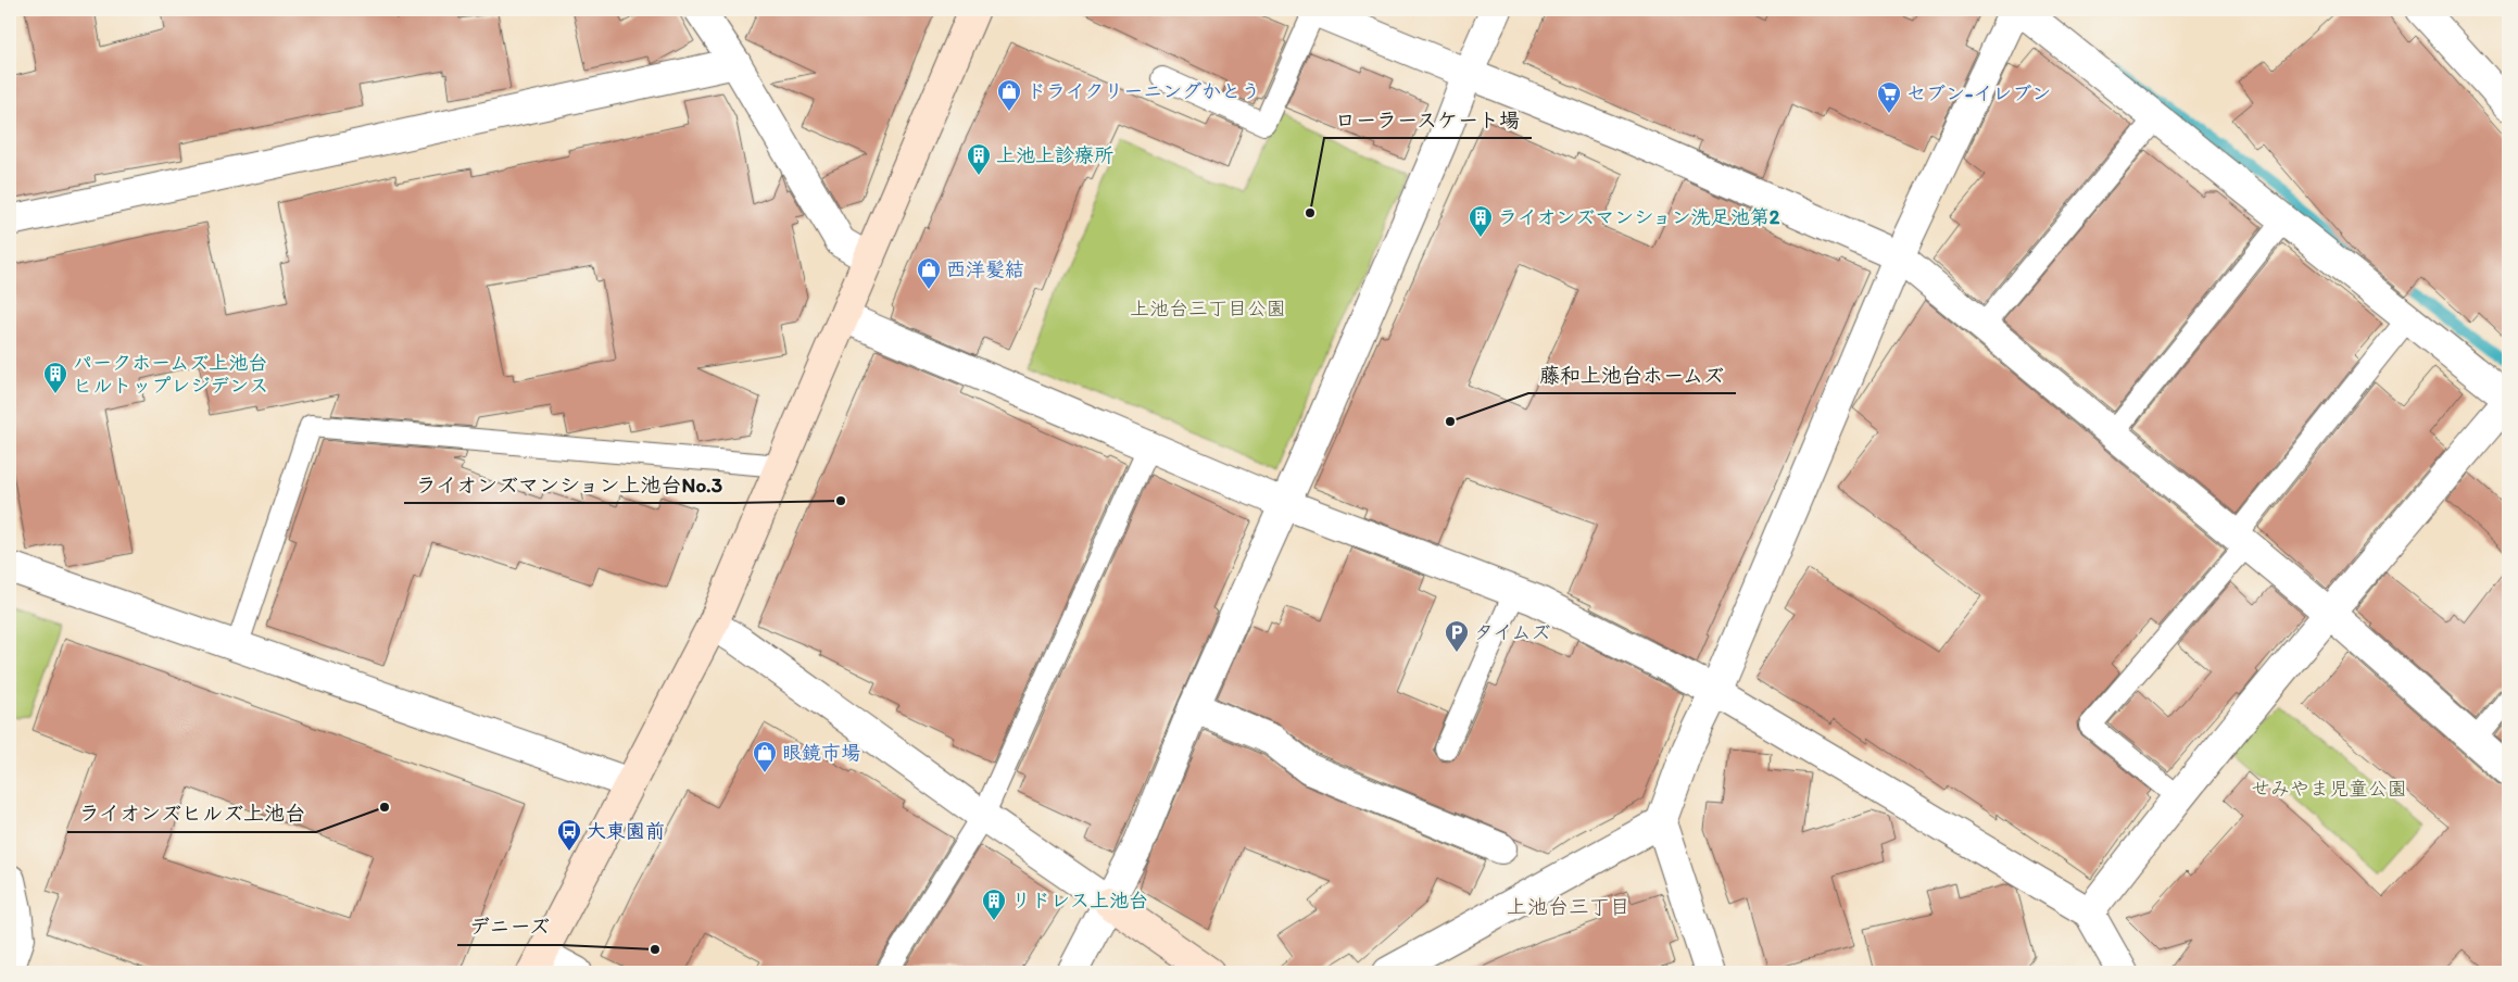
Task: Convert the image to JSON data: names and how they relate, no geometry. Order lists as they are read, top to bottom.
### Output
{
  "districts": ["上池台三丁目"],
  "parks": ["上池台三丁目公園", "せみやま児童公園"],
  "places": {
    "shop": ["ドライクリーニングかとう", "西洋髪結", "眼鏡市場"],
    "supermarket": ["セブン-イレブン"],
    "building": [
      "上池上診療所",
      "ライオンズマンション洗足池第2",
      "パークホームズ上池台 ヒルトップレジデンス",
      "リドレス上池台"
    ],
    "other": [
      "ローラースケート場",
      "藤和上池台ホームズ",
      "ライオンズマンション上池台No.3",
      "ライオンズヒルズ上池台",
      "デニーズ"
    ],
    "parking": ["タイムズ"],
    "bus stop": ["大東園前"]
  }
}
